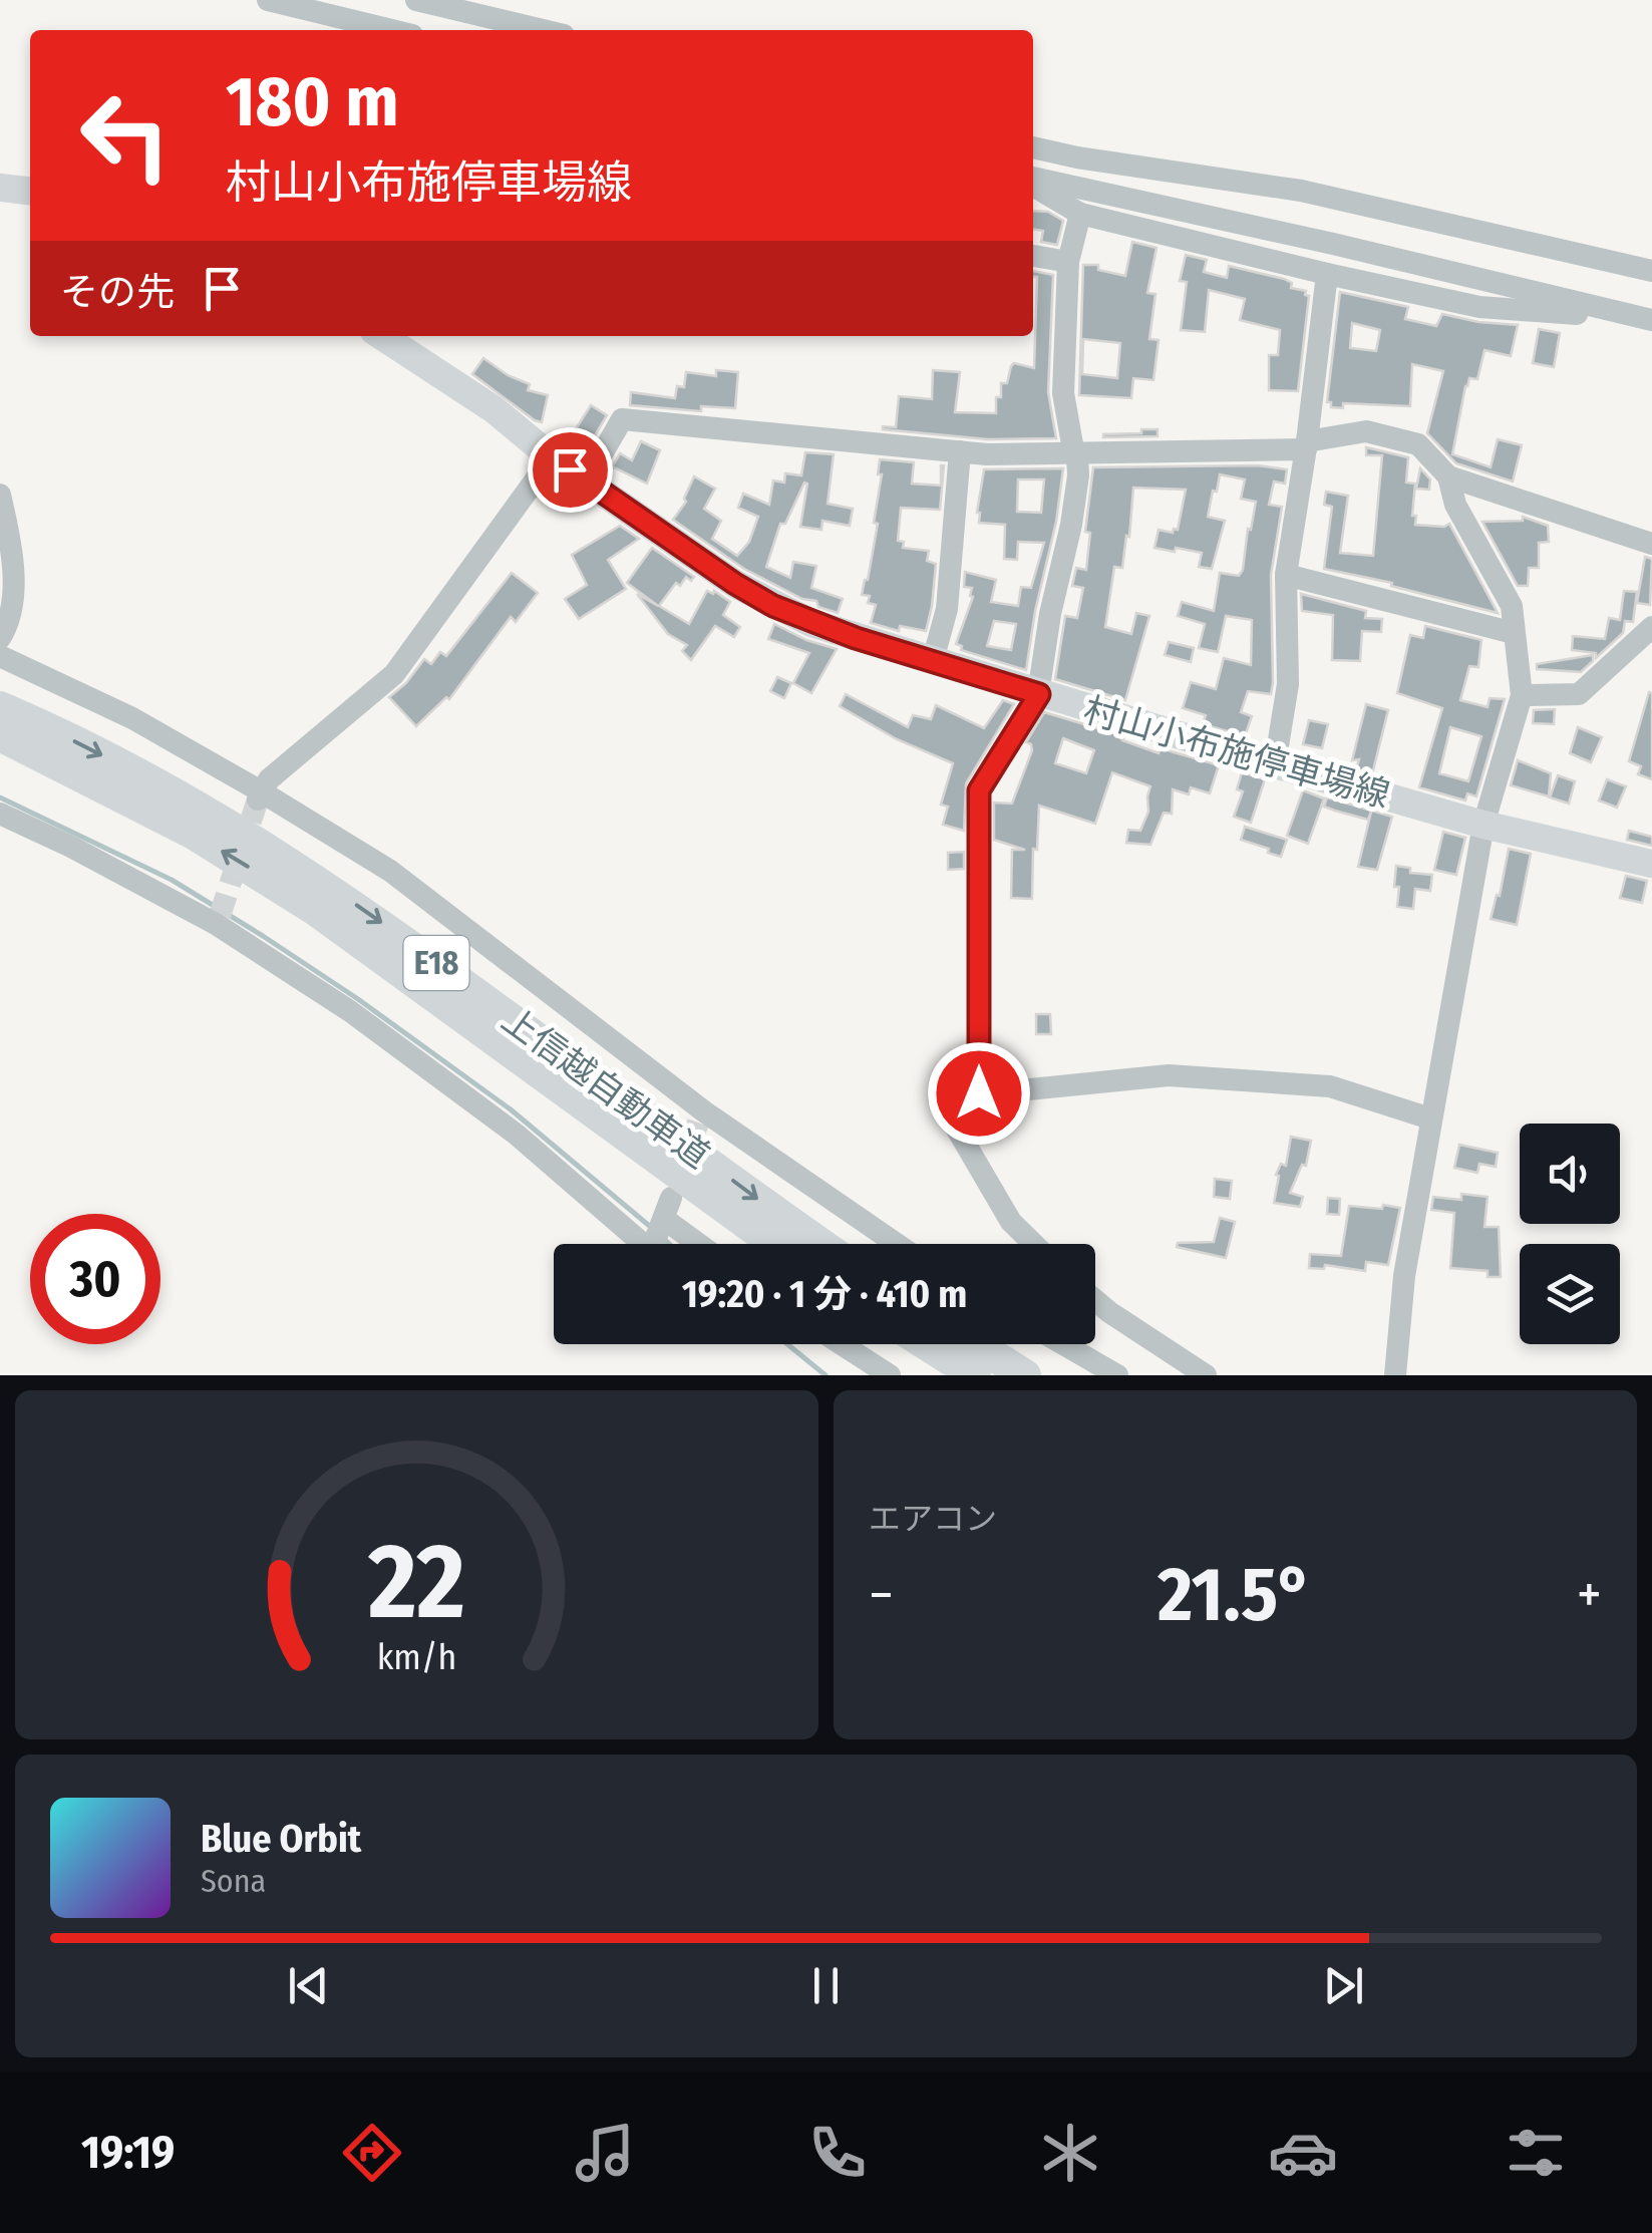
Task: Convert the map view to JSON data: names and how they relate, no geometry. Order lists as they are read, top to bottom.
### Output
{
  "streets": {
    "highway": ["E18", "上信越自動車道"],
    "main road": ["村山小布施停車場線"]
  },
  "page": {
    "turn": ["180 m", "村山小布施停車場線"],
    "then": "その先",
    "limit": "30",
    "trip": "19:20 · 1 分 · 410 m",
    "tile": "エアコン",
    "heat": ["−", "21.5°", "+"],
    "song": ["Blue Orbit", "Sona"],
    "tabs": "19:19",
    "gauge": ["22", "km/h"]
  }
}
